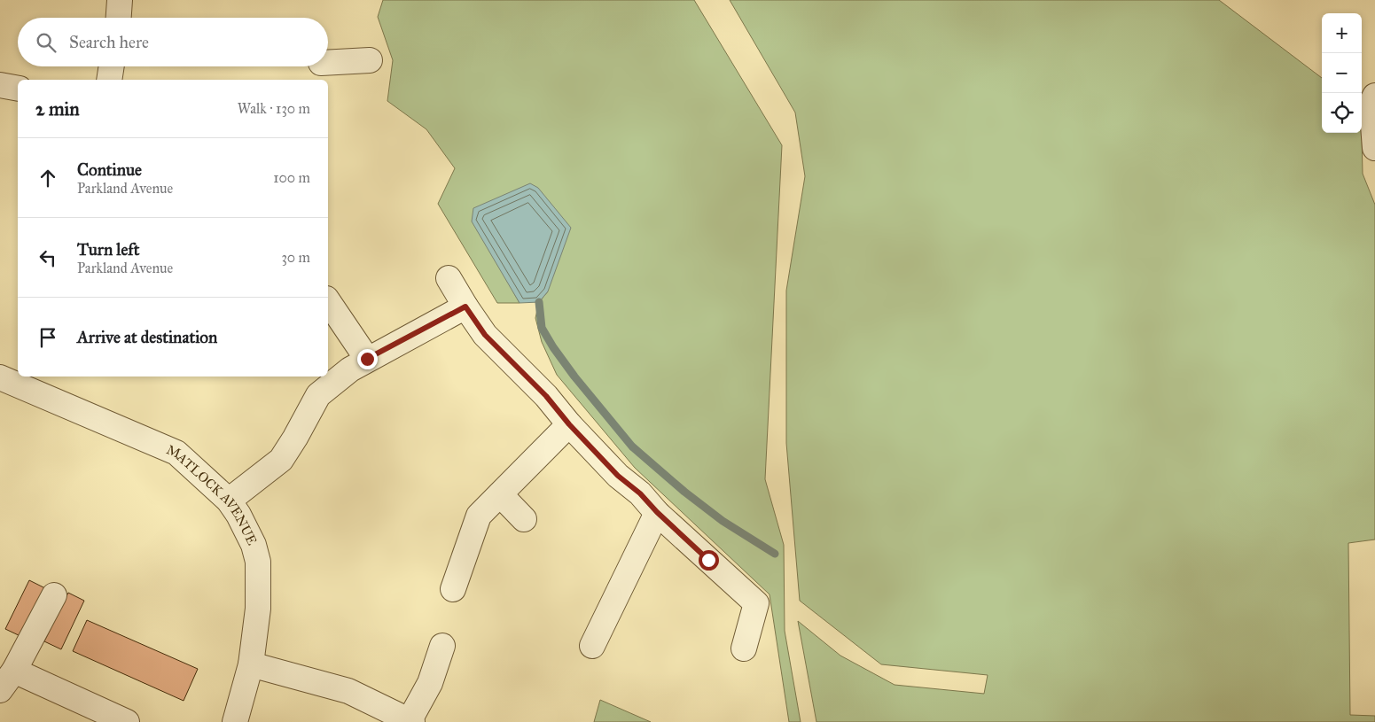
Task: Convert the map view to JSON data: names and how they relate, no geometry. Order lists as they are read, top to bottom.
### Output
{
  "streets": {
    "street": ["MATLOCK AVENUE"]
  },
  "page": {
    "map_buttons": ["+", "−"],
    "search": "Search here",
    "heading": ["2 min", "Walk · 130 m"],
    "list": [
      ["Continue", "Parkland Avenue", "100 m"],
      ["Turn left", "Parkland Avenue", "30 m"],
      "Arrive at destination"
    ]
  }
}
